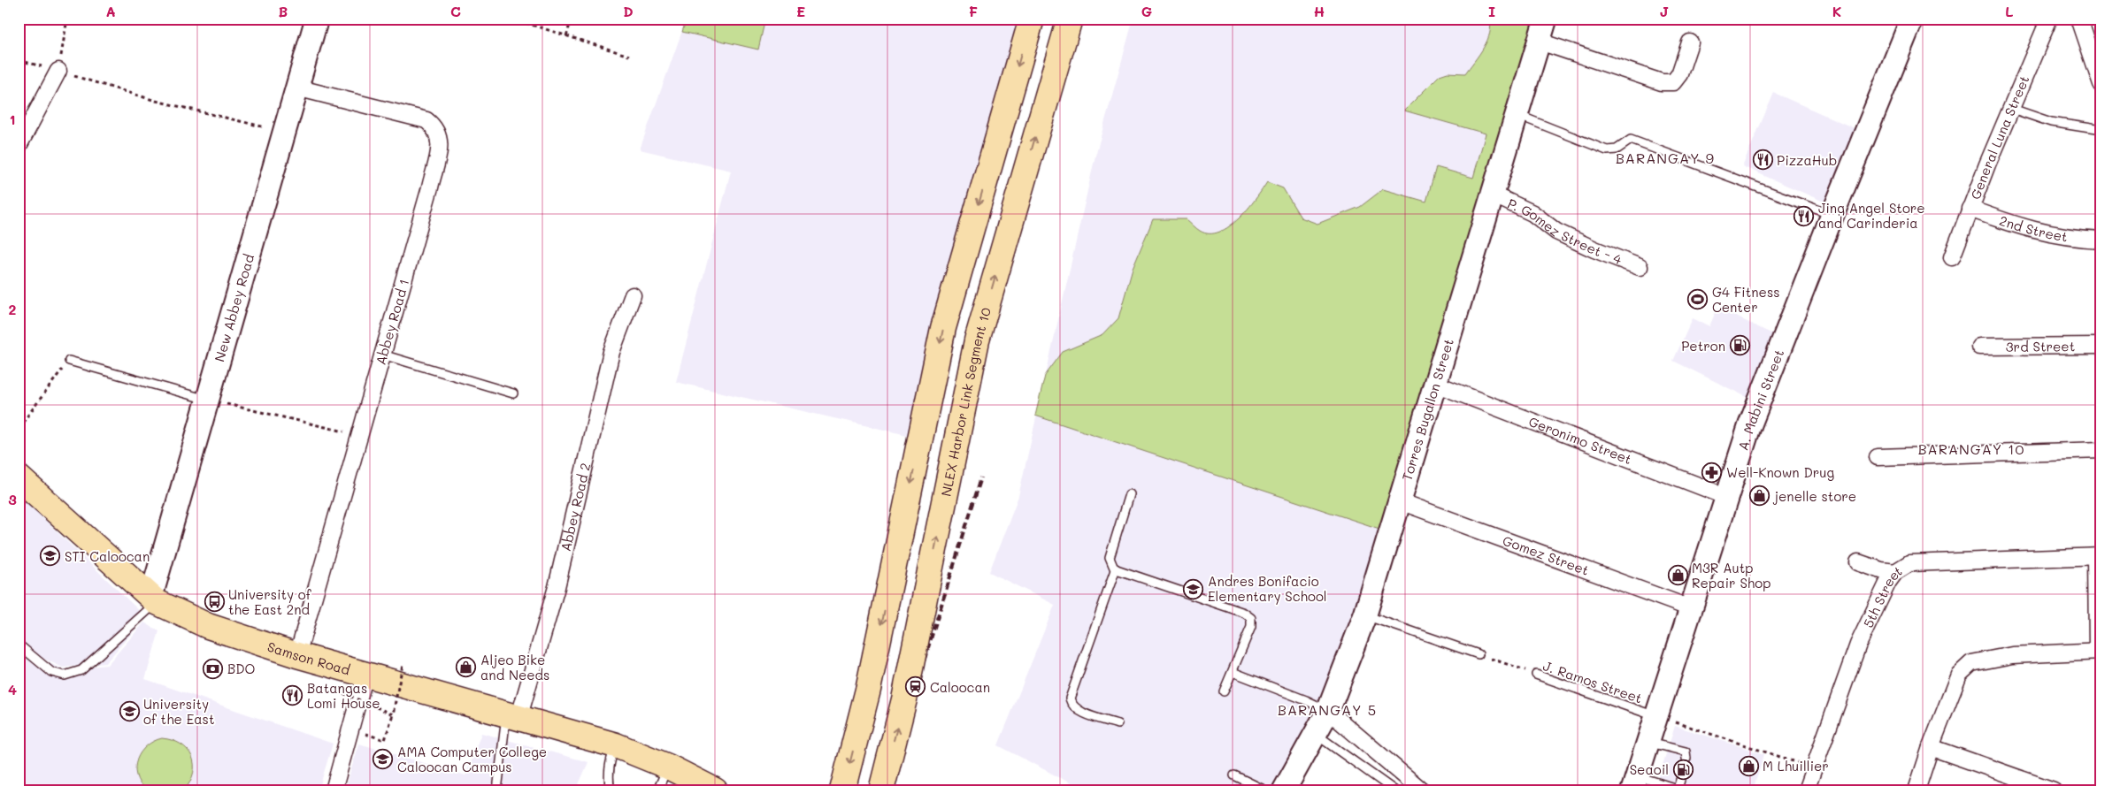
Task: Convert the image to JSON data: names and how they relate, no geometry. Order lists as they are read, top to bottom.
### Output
{
  "streets": {
    "highway": ["NLEX Harbor Link Segment 10", "Samson Road"],
    "street": [
      "General Luna Street",
      "2nd Street",
      "P. Gomez Street - 4",
      "New Abbey Road",
      "Abbey Road 1",
      "3rd Street",
      "A. Mabini Street",
      "Torres Bugallon Street",
      "Geronimo Street",
      "Abbey Road 2",
      "Gomez Street",
      "5th Street"
    ],
    "lane": ["J. Ramos Street"]
  },
  "crossings": [
    ["General Luna Street", "2nd Street"],
    ["P. Gomez Street - 4", "Torres Bugallon Street"],
    ["New Abbey Road", "Abbey Road 1"],
    ["New Abbey Road", "Samson Road"],
    ["Abbey Road 1", "Samson Road"],
    ["A. Mabini Street", "Geronimo Street"],
    ["A. Mabini Street", "Gomez Street"],
    ["A. Mabini Street", "J. Ramos Street"],
    ["Torres Bugallon Street", "Geronimo Street"],
    ["Torres Bugallon Street", "Gomez Street"],
    ["Abbey Road 2", "Samson Road"]
  ],
  "districts": ["BARANGAY 9", "BARANGAY 10", "BARANGAY 5"],
  "places": {
    "restaurant": ["PizzaHub", "Jing Angel Store and Carinderia", "Batangas Lomi House"],
    "sports": ["G4 Fitness Center"],
    "fuel station": ["Petron", "Seaoil"],
    "pharmacy": ["Well-Known Drug"],
    "shop": [
      "jenelle store",
      "M3R Autp Repair Shop",
      "Aljeo Bike and Needs",
      "M Lhuillier"
    ],
    "school or university": [
      "STI Caloocan",
      "Andres Bonifacio Elementary School",
      "University of the East",
      "AMA Computer College Caloocan Campus"
    ],
    "bus stop": ["University of the East 2nd"],
    "bank": ["BDO"],
    "station": ["Caloocan"]
  },
  "grid": {
    "columns": [
      "A",
      "B",
      "C",
      "D",
      "E",
      "F",
      "G",
      "H",
      "I",
      "J",
      "K",
      "L"
    ],
    "rows": [
      "1",
      "2",
      "3",
      "4"
    ]
  }
}
